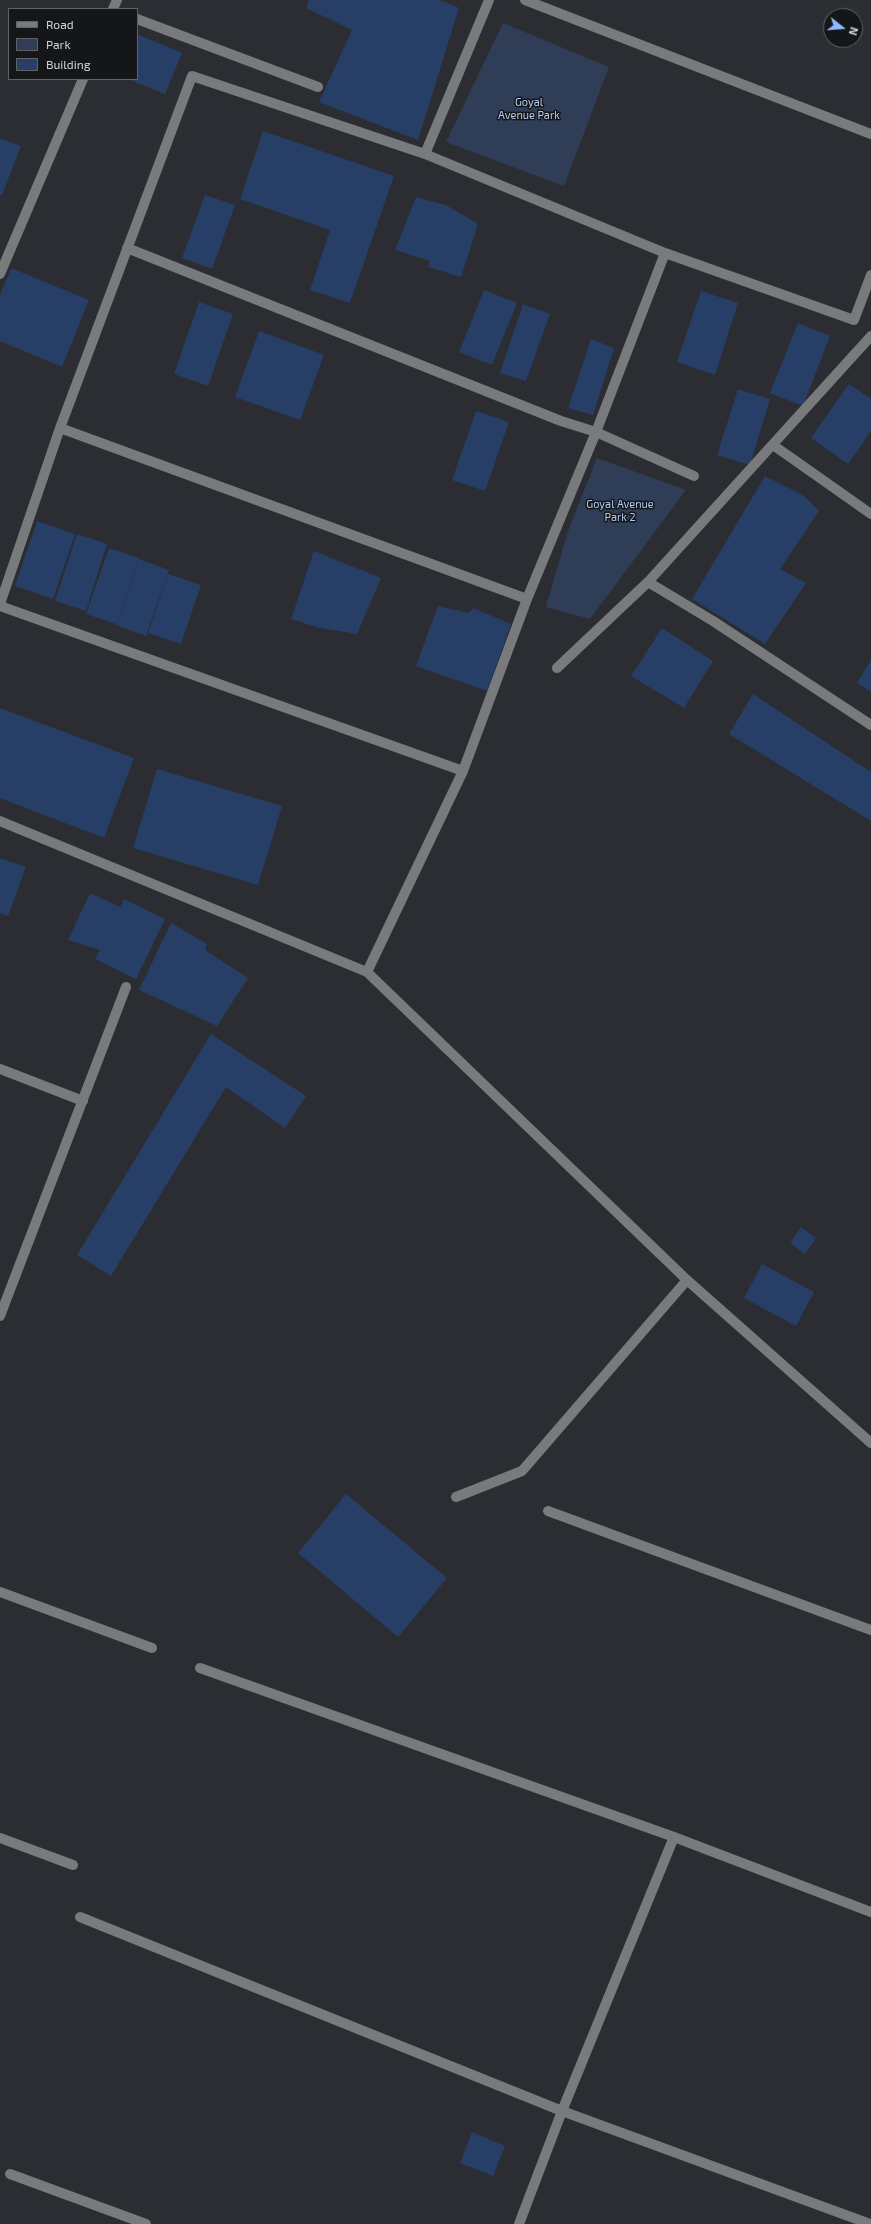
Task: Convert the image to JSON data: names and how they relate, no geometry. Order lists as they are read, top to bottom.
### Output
{
  "parks": ["Goyal Avenue Park", "Goyal Avenue Park 2"],
  "legend": ["Road", "Park", "Building"],
  "north": "right"
}
